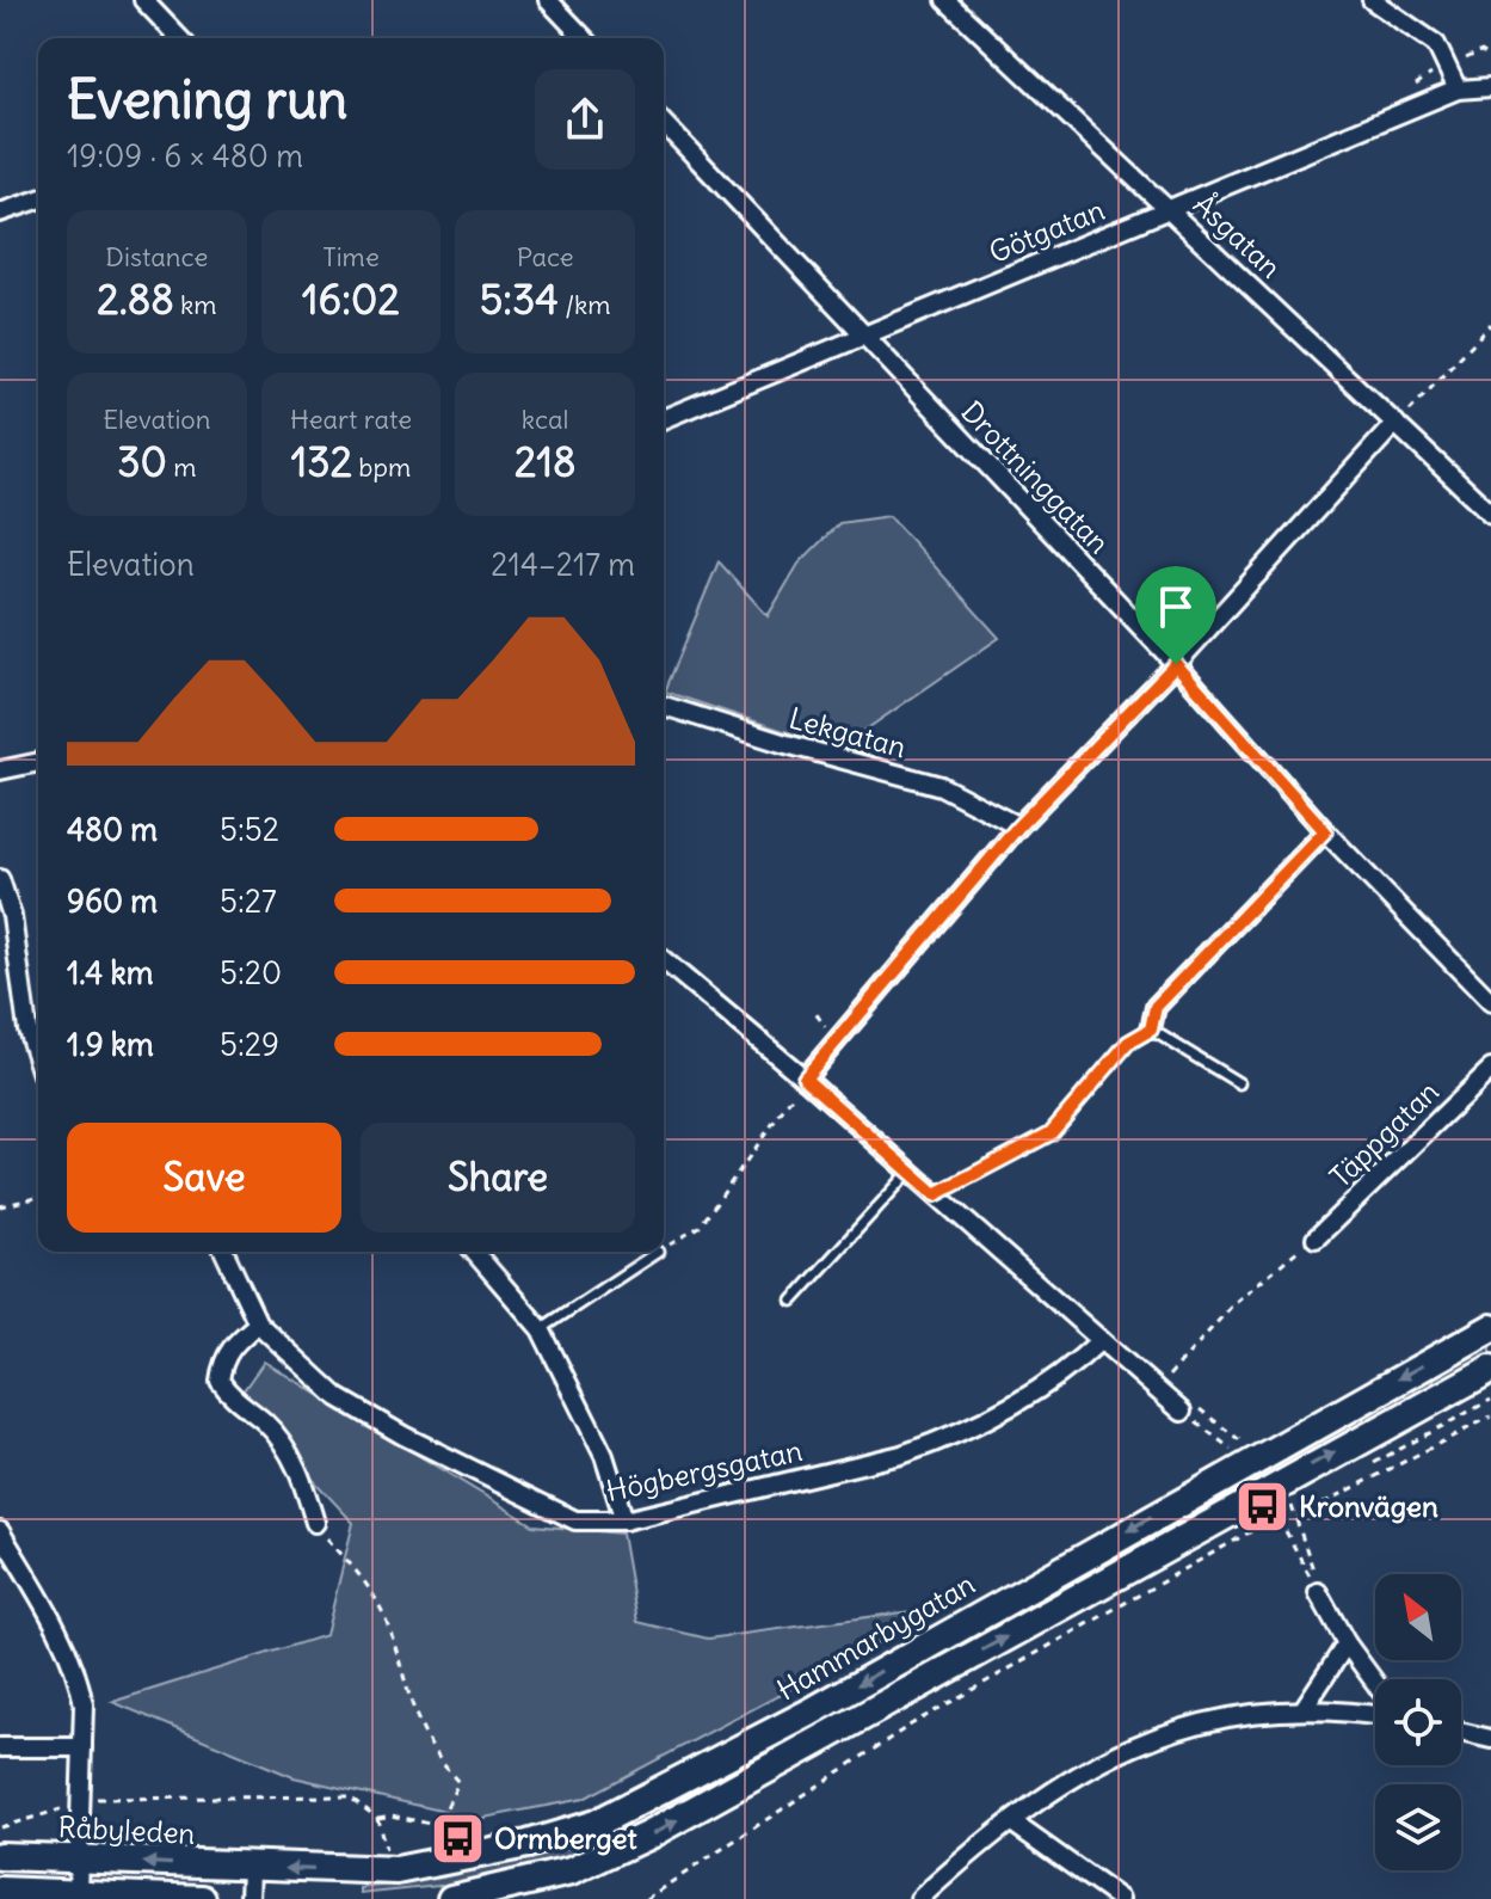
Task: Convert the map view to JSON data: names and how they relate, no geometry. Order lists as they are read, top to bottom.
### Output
{
  "streets": {
    "main road": ["Hammarbygatan", "Råbyleden"],
    "street": [
      "Götgatan",
      "Åsgatan",
      "Drottninggatan",
      "Lekgatan",
      "Täppgatan",
      "Högbergsgatan"
    ]
  },
  "crossings": [
    ["Götgatan", "Åsgatan"],
    ["Götgatan", "Drottninggatan"],
    ["Hammarbygatan", "Råbyleden"]
  ],
  "places": {
    "bus stop": ["Kronvägen", "Ormberget"]
  },
  "north": "top left",
  "page": {
    "heading": ["Evening run", "19:09 · 6 × 480 m"],
    "stats": [
      ["Distance", "2.88 km"],
      ["Time", "16:02"],
      ["Pace", "5:34 /km"],
      ["Elevation", "30 m"],
      ["Heart rate", "132 bpm"],
      ["kcal", "218"]
    ],
    "chart": ["Elevation", "214–217 m"],
    "list": [
      {
        "name": "480 m",
        "note": "5:52"
      },
      {
        "name": "960 m",
        "note": "5:27"
      },
      {
        "name": "1.4 km",
        "note": "5:20"
      },
      {
        "name": "1.9 km",
        "note": "5:29"
      }
    ],
    "buttons": ["Save", "Share"]
  }
}
